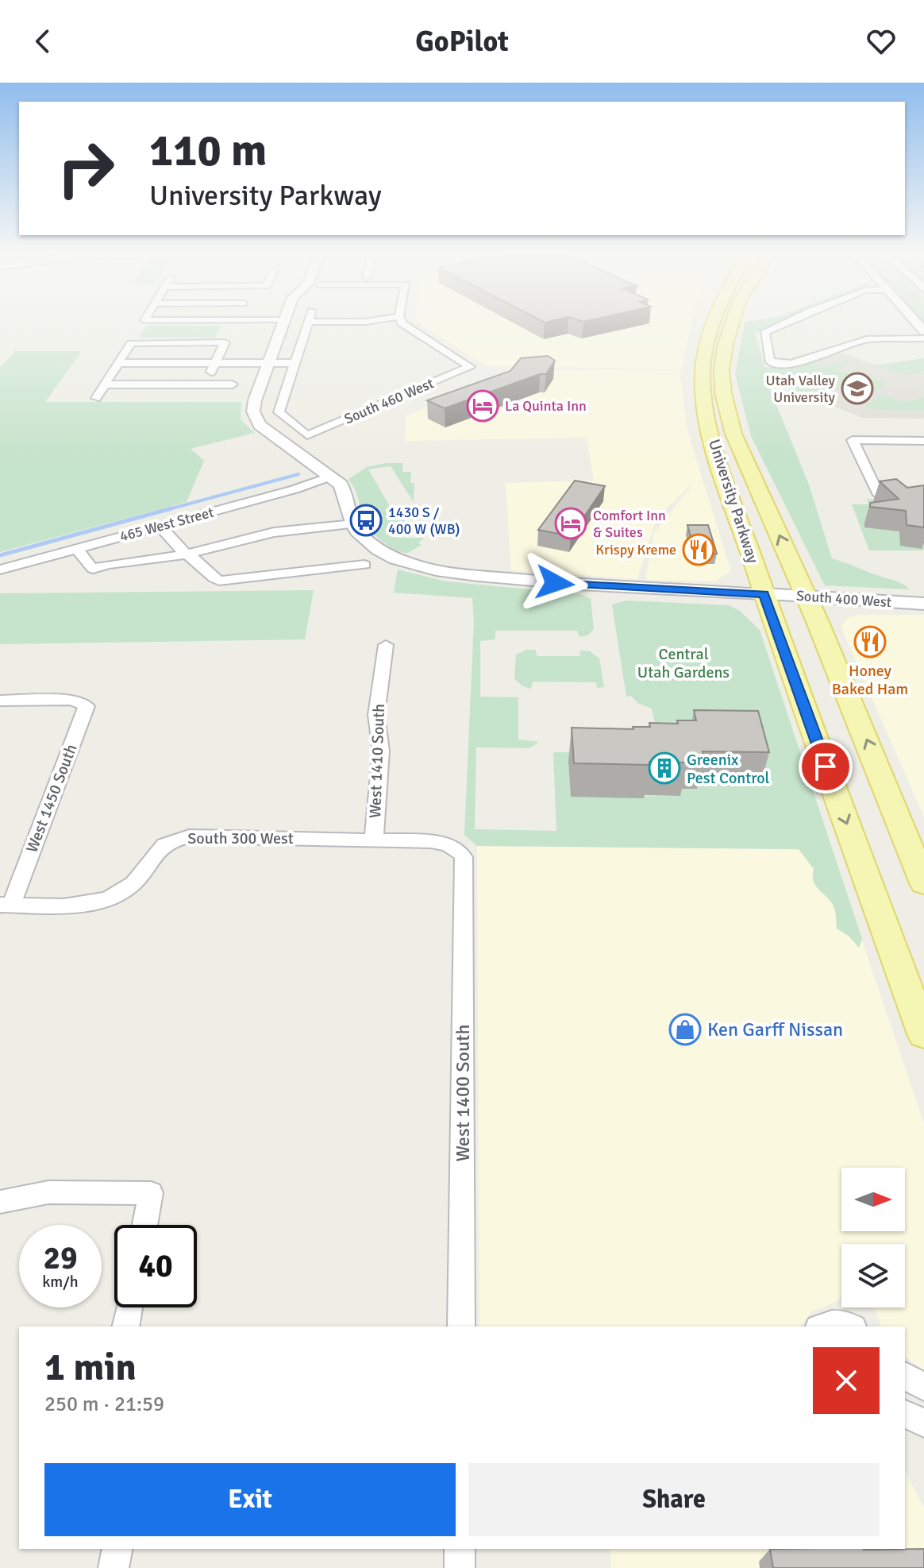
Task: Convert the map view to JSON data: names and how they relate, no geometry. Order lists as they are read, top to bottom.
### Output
{
  "streets": {
    "main road": ["University Parkway", "South 400 West"],
    "street": [
      "South 460 West",
      "465 West Street",
      "West 1410 South",
      "West 1450 South",
      "South 300 West",
      "West 1400 South"
    ]
  },
  "crossings": [
    ["University Parkway", "South 400 West"],
    ["West 1410 South", "South 300 West"],
    ["West 1450 South", "South 300 West"],
    ["South 300 West", "West 1400 South"]
  ],
  "parks": ["Central Utah Gardens"],
  "places": {
    "school or university": ["Utah Valley University"],
    "hotel": ["La Quinta Inn", "Comfort Inn & Suites"],
    "bus stop": ["1430 S / 400 W (WB)"],
    "restaurant": ["Krispy Kreme", "Honey Baked Ham"],
    "building": ["Greenix Pest Control"],
    "shop": ["Ken Garff Nissan"]
  },
  "north": "right",
  "page": {
    "header": "GoPilot",
    "turn": ["110 m", "University Parkway"],
    "speed": "29 km/h",
    "limit": "40",
    "heading": ["1 min", "250 m · 21:59"],
    "buttons": ["Exit", "Share"]
  }
}
